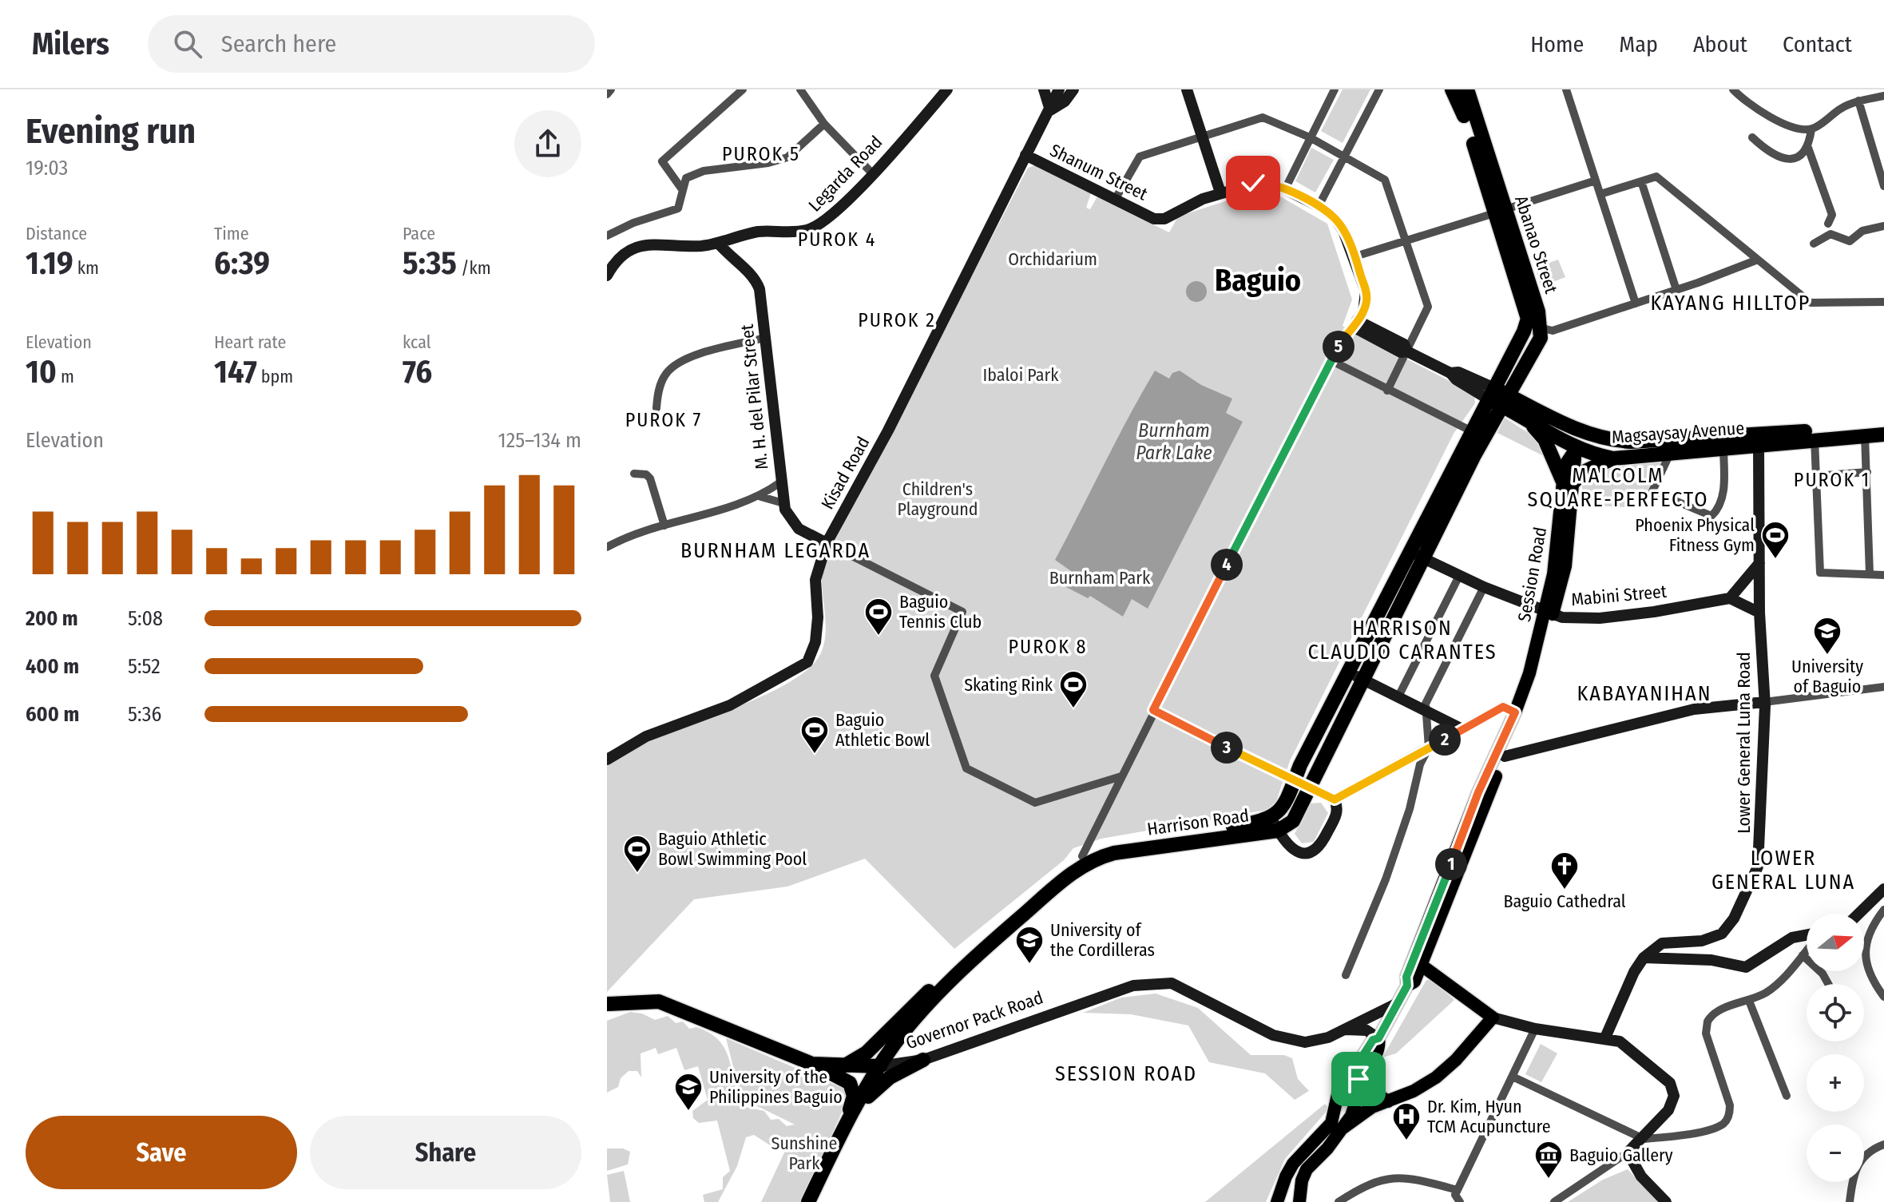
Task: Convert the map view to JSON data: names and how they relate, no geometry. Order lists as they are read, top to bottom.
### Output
{
  "streets": {
    "highway": [
      "Abanao Street",
      "Magsaysay Avenue",
      "Harrison Road",
      "Governor Pack Road"
    ],
    "main road": ["Session Road"],
    "street": [
      "Shanum Street",
      "Legarda Road",
      "M. H. del Pilar Street",
      "Kisad Road",
      "Mabini Street",
      "Lower General Luna Road"
    ]
  },
  "crossings": [
    ["Shanum Street", "Kisad Road"],
    ["Legarda Road", "M. H. del Pilar Street"],
    ["Abanao Street", "Magsaysay Avenue"],
    ["Abanao Street", "Harrison Road"],
    ["M. H. del Pilar Street", "Kisad Road"],
    ["Magsaysay Avenue", "Session Road"],
    ["Magsaysay Avenue", "Lower General Luna Road"],
    ["Magsaysay Avenue", "Harrison Road"],
    ["Session Road", "Mabini Street"],
    ["Session Road", "Governor Pack Road"],
    ["Mabini Street", "Harrison Road"],
    ["Harrison Road", "Governor Pack Road"]
  ],
  "districts": [
    "PUROK 5",
    "PUROK 4",
    "Baguio",
    "KAYANG HILLTOP",
    "PUROK 2",
    "PUROK 7",
    "MALCOLM SQUARE-PERFECTO",
    "PUROK 1",
    "BURNHAM LEGARDA",
    "HARRISON CLAUDIO CARANTES",
    "PUROK 8",
    "KABAYANIHAN",
    "LOWER GENERAL LUNA",
    "SESSION ROAD"
  ],
  "water": ["Burnham Park Lake"],
  "parks": [
    "Orchidarium",
    "Ibaloi Park",
    "Children's Playground",
    "Burnham Park",
    "Sunshine Park"
  ],
  "places": {
    "sports": [
      "Phoenix Physical Fitness Gym",
      "Baguio Tennis Club",
      "Skating Rink",
      "Baguio Athletic Bowl",
      "Baguio Athletic Bowl Swimming Pool"
    ],
    "school or university": ["University of Baguio", "University of the Cordilleras", "University of the Philippines Baguio"],
    "church": ["Baguio Cathedral"],
    "hospital": ["Dr. Kim, Hyun TCM Acupuncture"],
    "museum": ["Baguio Gallery"]
  },
  "north": "right",
  "page": {
    "header": "Milers",
    "search": "Search here",
    "nav": [
      "Home",
      "Map",
      "About",
      "Contact"
    ],
    "heading": ["Evening run", "19:03"],
    "stats": [
      ["Distance", "1.19 km"],
      ["Time", "6:39"],
      ["Pace", "5:35 /km"],
      ["Elevation", "10 m"],
      ["Heart rate", "147 bpm"],
      ["kcal", "76"]
    ],
    "pins": [
      "5",
      "4",
      "2",
      "3",
      "1"
    ],
    "chart": ["Elevation", "125–134 m"],
    "list": [
      {
        "name": "200 m",
        "note": "5:08"
      },
      {
        "name": "400 m",
        "note": "5:52"
      },
      {
        "name": "600 m",
        "note": "5:36"
      }
    ],
    "map_buttons": ["+", "−"],
    "buttons": ["Save", "Share"]
  }
}
